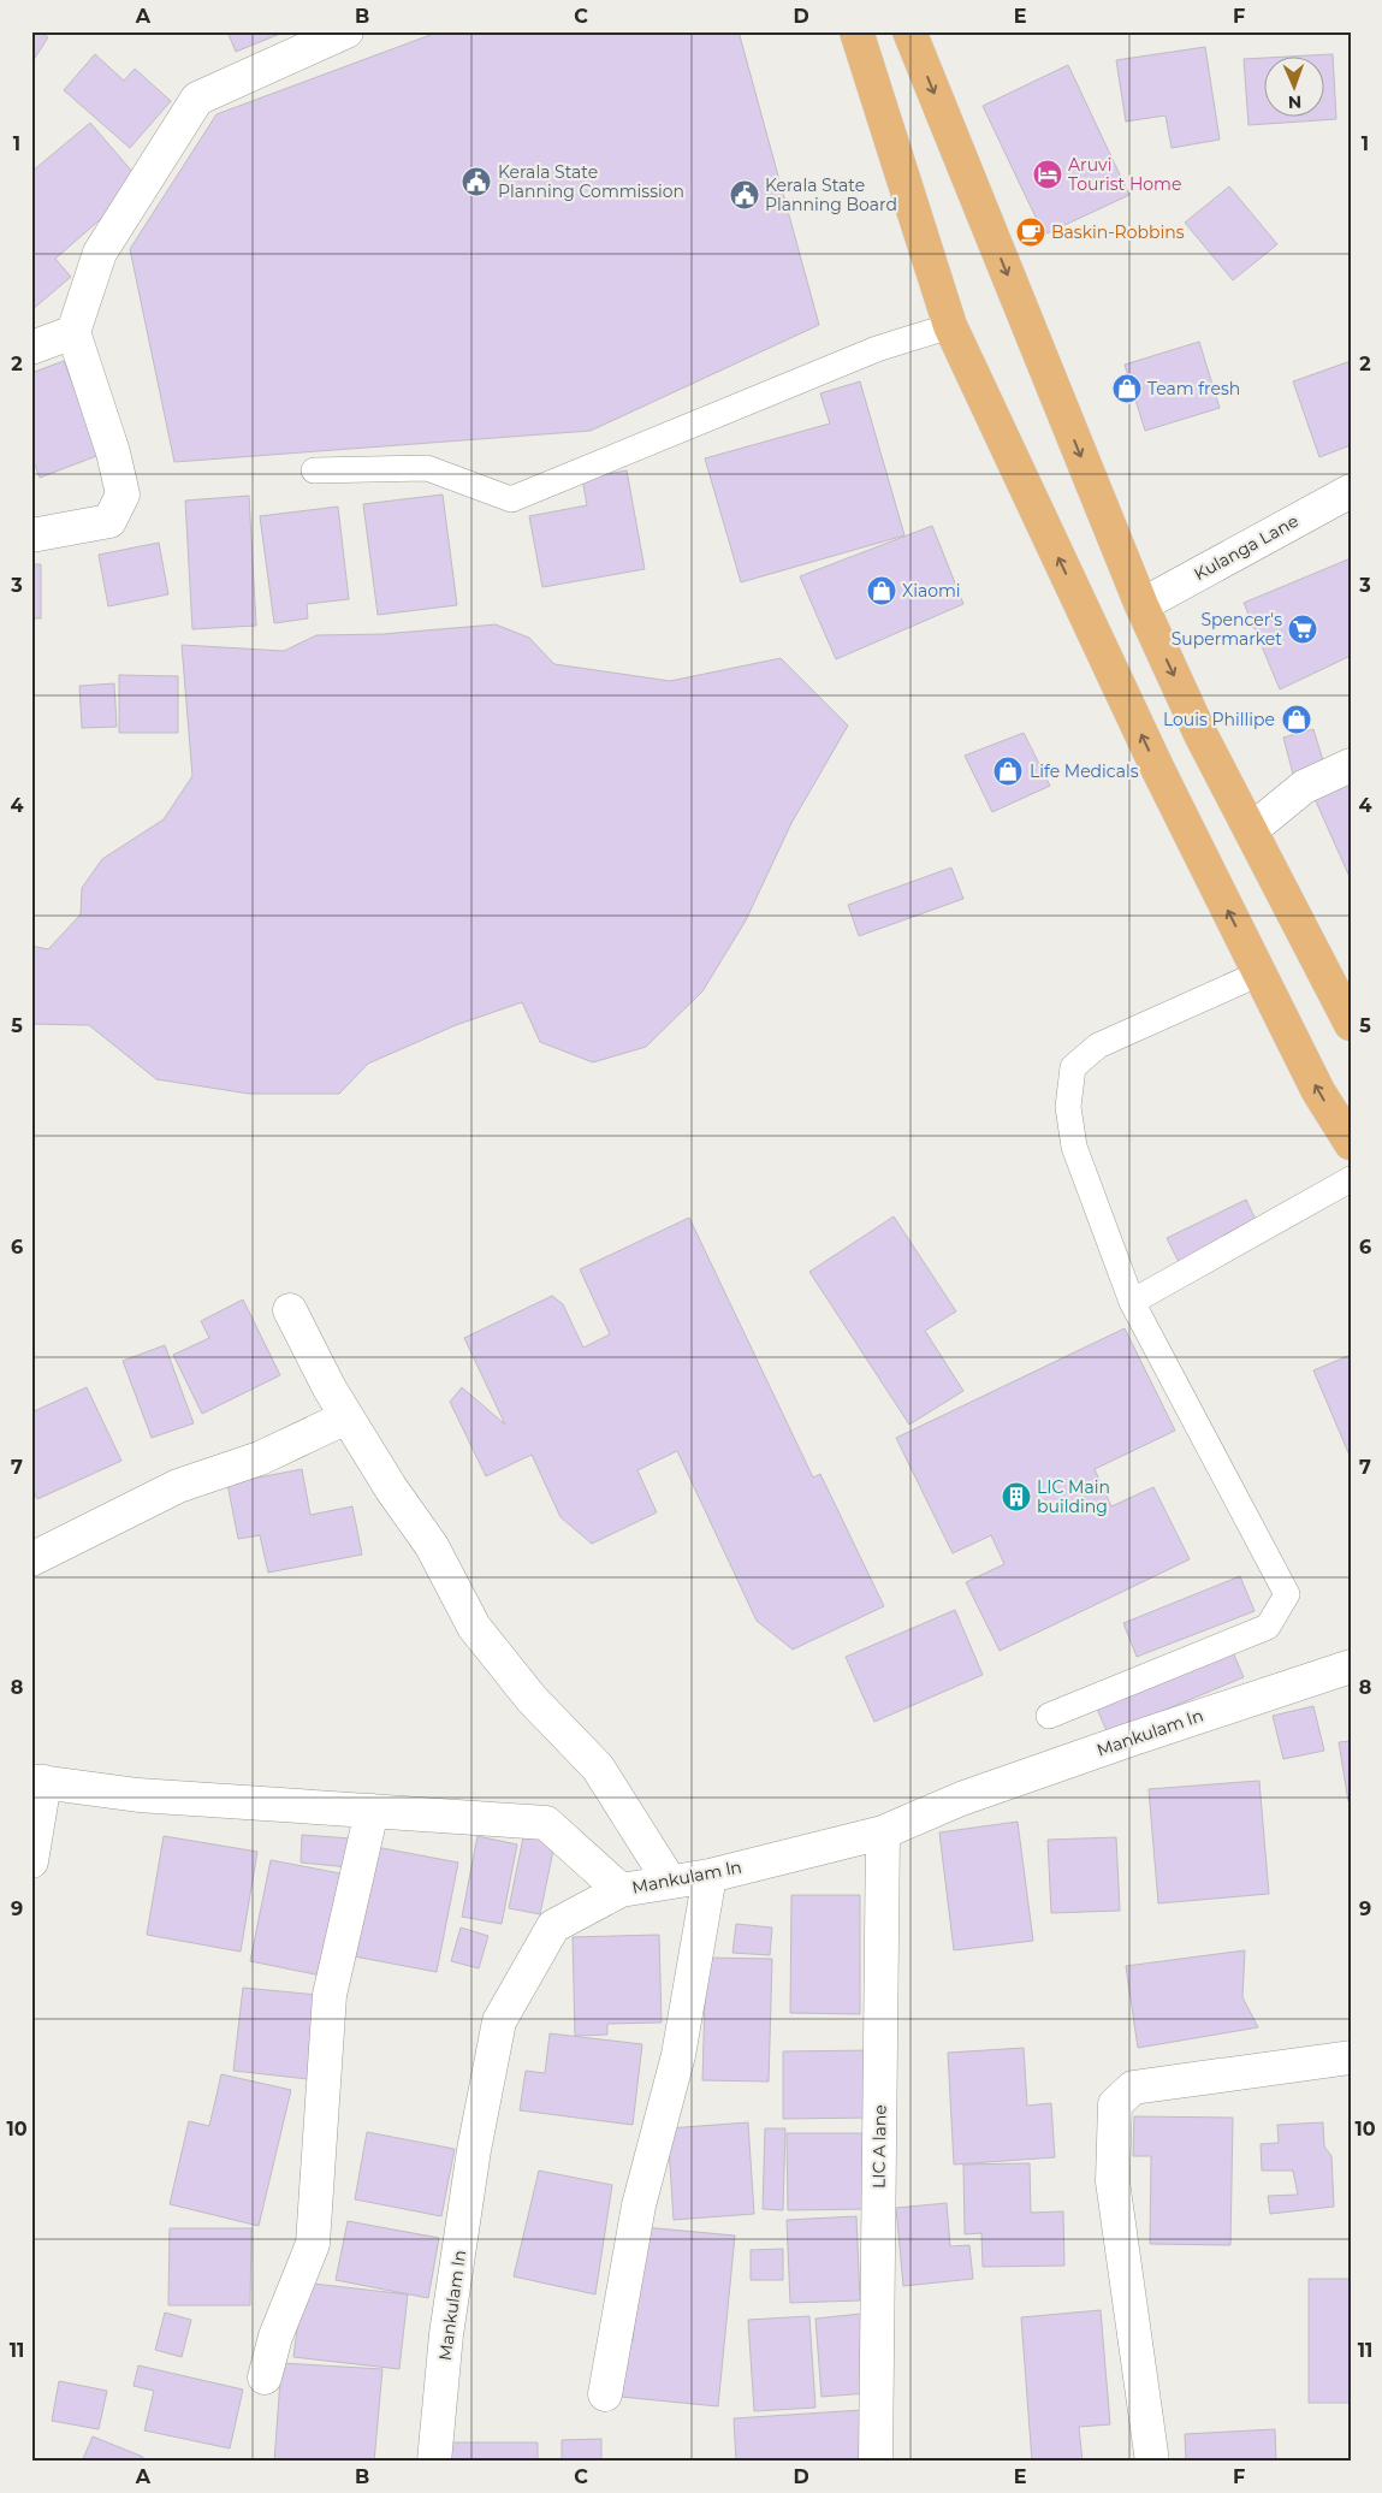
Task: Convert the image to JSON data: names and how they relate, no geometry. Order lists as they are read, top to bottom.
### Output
{
  "streets": {
    "street": ["Kulanga Lane", "Mankulam ln", "LIC A lane"]
  },
  "crossings": [
    ["Mankulam ln", "LIC A lane"]
  ],
  "places": {
    "hotel": ["Aruvi Tourist Home"],
    "public building": ["Kerala State Planning Commission", "Kerala State Planning Board"],
    "cafe": ["Baskin-Robbins"],
    "shop": [
      "Team fresh",
      "Xiaomi",
      "Louis Phillipe",
      "Life Medicals"
    ],
    "supermarket": ["Spencer's Supermarket"],
    "building": ["LIC Main building"]
  },
  "north": "bottom",
  "grid": {
    "columns": [
      "A",
      "B",
      "C",
      "D",
      "E",
      "F"
    ],
    "rows": [
      "1",
      "2",
      "3",
      "4",
      "5",
      "6",
      "7",
      "8",
      "9",
      "10",
      "11"
    ]
  }
}
